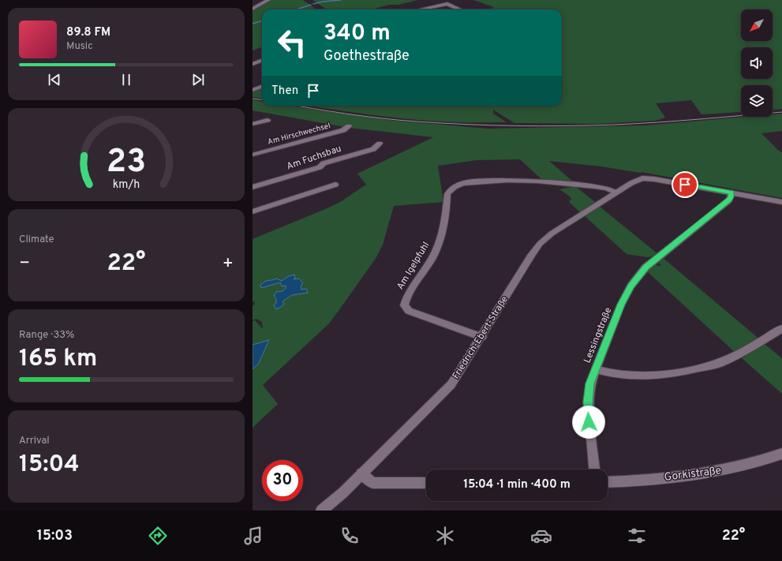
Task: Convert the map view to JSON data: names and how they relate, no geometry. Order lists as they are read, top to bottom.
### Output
{
  "streets": {
    "street": [
      "Am Hirschwechsel",
      "Am Fuchsbau",
      "Am Igelpfuhl",
      "Lessingstraße",
      "Friedrich-Ebert-Straße",
      "Gorkistraße"
    ]
  },
  "crossings": [
    ["Am Igelpfuhl", "Friedrich-Ebert-Straße"],
    ["Lessingstraße", "Friedrich-Ebert-Straße"]
  ],
  "north": "bottom left",
  "page": {
    "turn": ["340 m", "Goethestraße"],
    "song": ["89.8 FM", "Music"],
    "then": "Then",
    "tile": [
      "Climate",
      ["Range · 33%", "165 km"],
      ["Arrival", "15:04"]
    ],
    "heat": ["−", "22°", "+"],
    "limit": "30",
    "trip": "15:04 · 1 min · 400 m",
    "tabs": ["15:03", "22°"],
    "gauge": ["23", "km/h"]
  }
}
